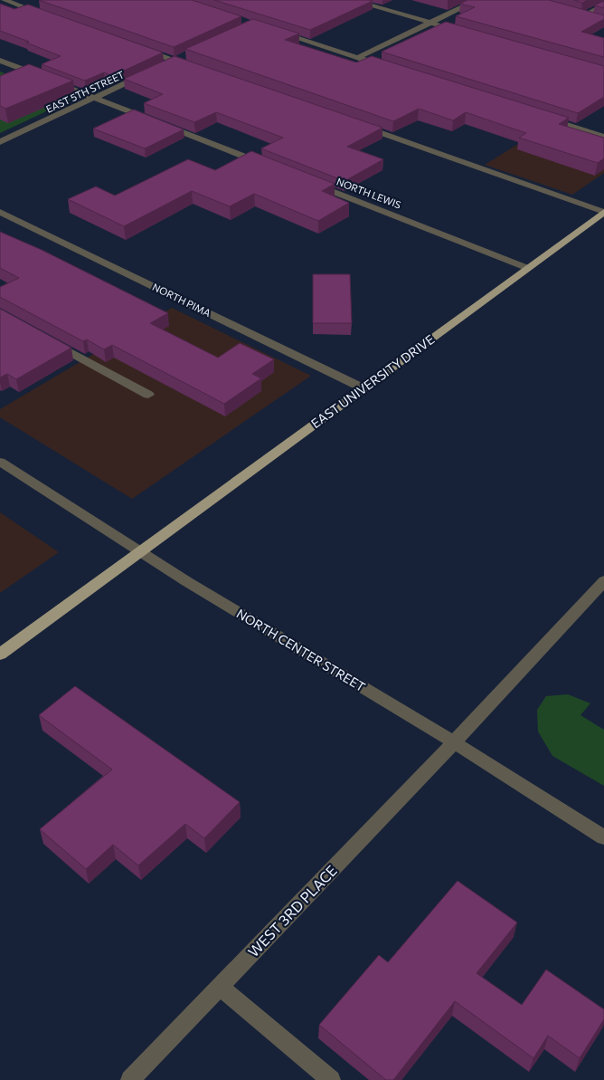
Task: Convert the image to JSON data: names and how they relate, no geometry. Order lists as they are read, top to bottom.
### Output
{
  "streets": {
    "main road": ["EAST UNIVERSITY DRIVE"],
    "street": [
      "EAST 5TH STREET",
      "NORTH LEWIS",
      "NORTH PIMA",
      "NORTH CENTER STREET",
      "WEST 3RD PLACE"
    ]
  },
  "crossings": [
    ["NORTH LEWIS", "EAST UNIVERSITY DRIVE"],
    ["NORTH PIMA", "EAST UNIVERSITY DRIVE"],
    ["EAST UNIVERSITY DRIVE", "NORTH CENTER STREET"],
    ["NORTH CENTER STREET", "WEST 3RD PLACE"]
  ]
}
